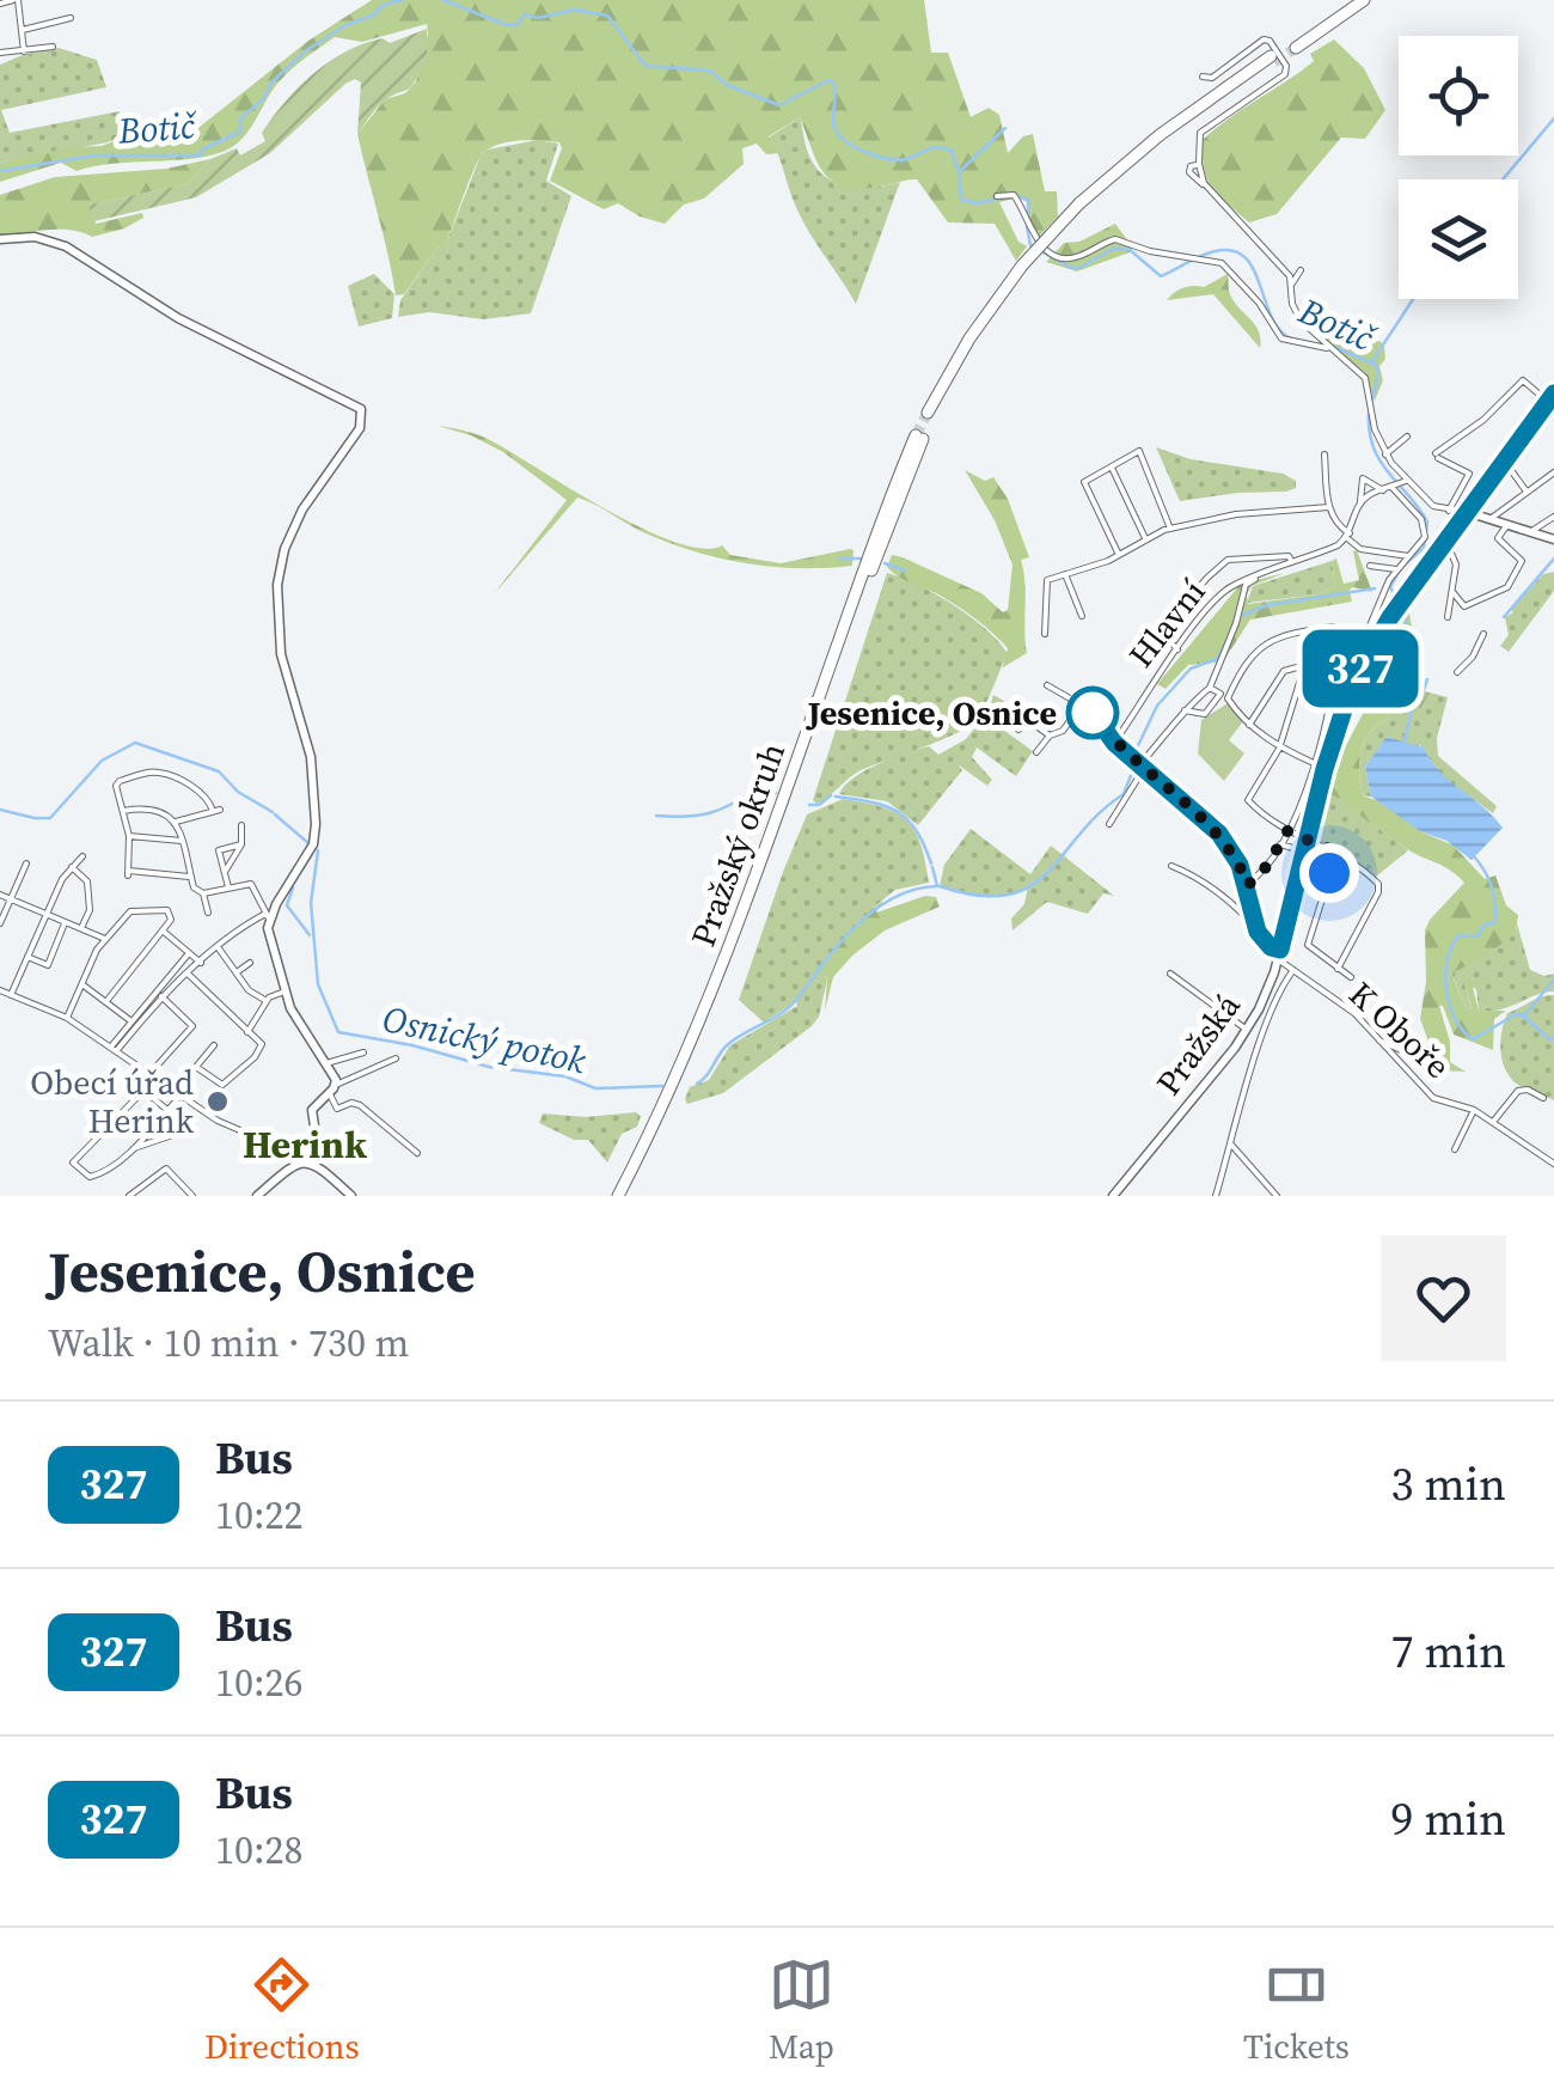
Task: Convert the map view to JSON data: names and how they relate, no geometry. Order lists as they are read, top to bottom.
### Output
{
  "streets": {
    "highway": ["Pražský okruh"],
    "street": ["Hlavní", "K Oboře", "Pražská"]
  },
  "crossings": [
    ["K Oboře", "Pražská"]
  ],
  "districts": ["Herink"],
  "water": ["Botič", "Osnický potok"],
  "places": ["Jesenice, Osnice", "Obecí úřad Herink"],
  "lines": ["bus line 327"],
  "page": {
    "on_map": "327",
    "heading": ["Jesenice, Osnice", "Walk · 10 min · 730 m"],
    "list": [
      {
        "mark": "327",
        "name": "Bus",
        "note": "10:22",
        "value": "3 min"
      },
      {
        "mark": "327",
        "name": "Bus",
        "note": "10:26",
        "value": "7 min"
      },
      {
        "mark": "327",
        "name": "Bus",
        "note": "10:28",
        "value": "9 min"
      }
    ],
    "tabs": ["Directions", "Map", "Tickets"]
  }
}
